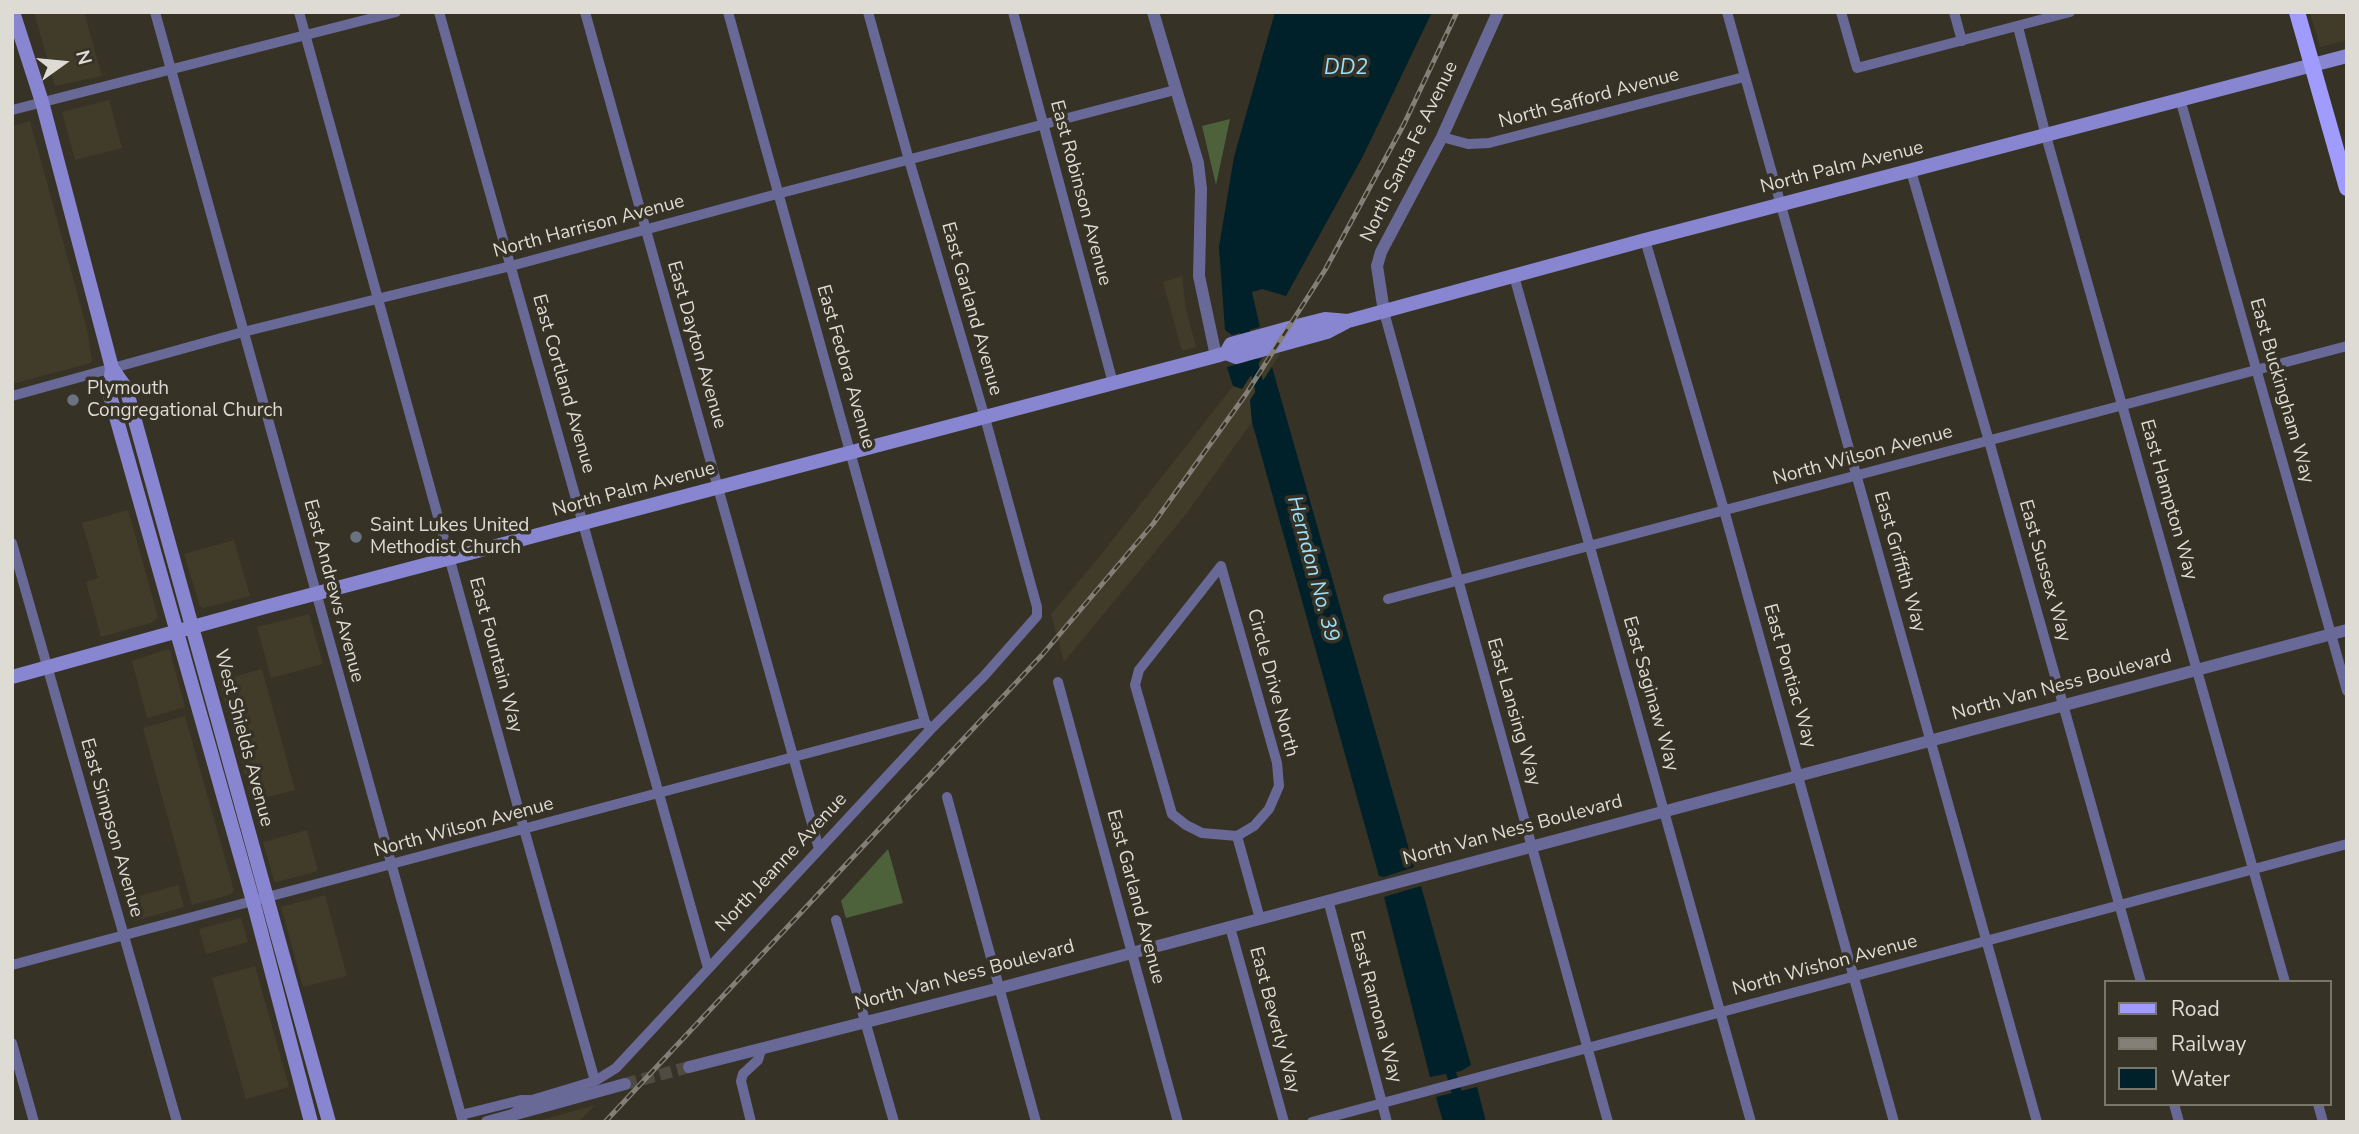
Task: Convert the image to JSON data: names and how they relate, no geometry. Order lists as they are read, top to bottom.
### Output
{
  "streets": {
    "main road": ["North Palm Avenue", "West Shields Avenue"],
    "street": [
      "North Safford Avenue",
      "North Santa Fe Avenue",
      "East Robinson Avenue",
      "North Harrison Avenue",
      "East Garland Avenue",
      "East Dayton Avenue",
      "East Fedora Avenue",
      "East Cortland Avenue",
      "East Buckingham Way",
      "North Wilson Avenue",
      "East Hampton Way",
      "East Griffith Way",
      "East Sussex Way",
      "East Andrews Avenue",
      "East Fountain Way",
      "East Pontiac Way",
      "Circle Drive North",
      "North Van Ness Boulevard",
      "East Saginaw Way",
      "East Lansing Way",
      "East Simpson Avenue",
      "North Jeanne Avenue",
      "North Wishon Avenue",
      "East Ramona Way",
      "East Beverly Way"
    ]
  },
  "crossings": [
    ["North Safford Avenue", "North Santa Fe Avenue"],
    ["North Safford Avenue", "East Griffith Way"],
    ["North Santa Fe Avenue", "North Palm Avenue"],
    ["North Santa Fe Avenue", "East Lansing Way"],
    ["North Palm Avenue", "East Robinson Avenue"],
    ["North Palm Avenue", "East Garland Avenue"],
    ["North Palm Avenue", "East Dayton Avenue"],
    ["North Palm Avenue", "East Fedora Avenue"],
    ["North Palm Avenue", "East Cortland Avenue"],
    ["North Palm Avenue", "East Buckingham Way"],
    ["North Palm Avenue", "East Hampton Way"],
    ["North Palm Avenue", "East Griffith Way"],
    ["North Palm Avenue", "East Sussex Way"],
    ["North Palm Avenue", "East Andrews Avenue"],
    ["North Palm Avenue", "East Fountain Way"],
    ["North Palm Avenue", "East Pontiac Way"],
    ["North Palm Avenue", "East Saginaw Way"],
    ["North Palm Avenue", "East Lansing Way"],
    ["North Palm Avenue", "West Shields Avenue"],
    ["North Palm Avenue", "East Simpson Avenue"],
    ["East Robinson Avenue", "North Harrison Avenue"],
    ["North Harrison Avenue", "East Garland Avenue"],
    ["North Harrison Avenue", "East Dayton Avenue"],
    ["North Harrison Avenue", "East Fedora Avenue"],
    ["North Harrison Avenue", "East Cortland Avenue"],
    ["North Harrison Avenue", "East Andrews Avenue"],
    ["North Harrison Avenue", "East Fountain Way"],
    ["North Harrison Avenue", "West Shields Avenue"],
    ["East Garland Avenue", "North Van Ness Boulevard"],
    ["East Garland Avenue", "North Jeanne Avenue"],
    ["East Dayton Avenue", "North Wilson Avenue"],
    ["East Dayton Avenue", "North Jeanne Avenue"],
    ["East Fedora Avenue", "North Wilson Avenue"],
    ["East Fedora Avenue", "North Jeanne Avenue"],
    ["East Cortland Avenue", "North Wilson Avenue"],
    ["East Cortland Avenue", "North Jeanne Avenue"],
    ["East Buckingham Way", "North Wilson Avenue"],
    ["East Buckingham Way", "North Van Ness Boulevard"],
    ["North Wilson Avenue", "East Hampton Way"],
    ["North Wilson Avenue", "East Griffith Way"],
    ["North Wilson Avenue", "East Sussex Way"],
    ["North Wilson Avenue", "East Andrews Avenue"],
    ["North Wilson Avenue", "East Fountain Way"],
    ["North Wilson Avenue", "East Pontiac Way"],
    ["North Wilson Avenue", "East Saginaw Way"],
    ["North Wilson Avenue", "East Lansing Way"],
    ["North Wilson Avenue", "West Shields Avenue"],
    ["North Wilson Avenue", "East Simpson Avenue"],
    ["North Wilson Avenue", "North Jeanne Avenue"],
    ["East Hampton Way", "North Van Ness Boulevard"],
    ["East Hampton Way", "North Wishon Avenue"],
    ["East Griffith Way", "North Van Ness Boulevard"],
    ["East Griffith Way", "North Wishon Avenue"],
    ["East Sussex Way", "North Van Ness Boulevard"],
    ["East Sussex Way", "North Wishon Avenue"],
    ["East Andrews Avenue", "North Jeanne Avenue"],
    ["East Fountain Way", "North Jeanne Avenue"],
    ["East Pontiac Way", "North Van Ness Boulevard"],
    ["East Pontiac Way", "North Wishon Avenue"],
    ["North Van Ness Boulevard", "East Saginaw Way"],
    ["North Van Ness Boulevard", "East Lansing Way"],
    ["North Van Ness Boulevard", "East Ramona Way"],
    ["North Van Ness Boulevard", "East Beverly Way"],
    ["East Saginaw Way", "North Wishon Avenue"],
    ["East Lansing Way", "North Wishon Avenue"],
    ["North Wishon Avenue", "East Ramona Way"]
  ],
  "water": ["DD2", "Herndon No. 39"],
  "places": ["Plymouth Congregational Church", "Saint Lukes United Methodist Church"],
  "legend": ["Road", "Railway", "Water"],
  "north": "right"
}
